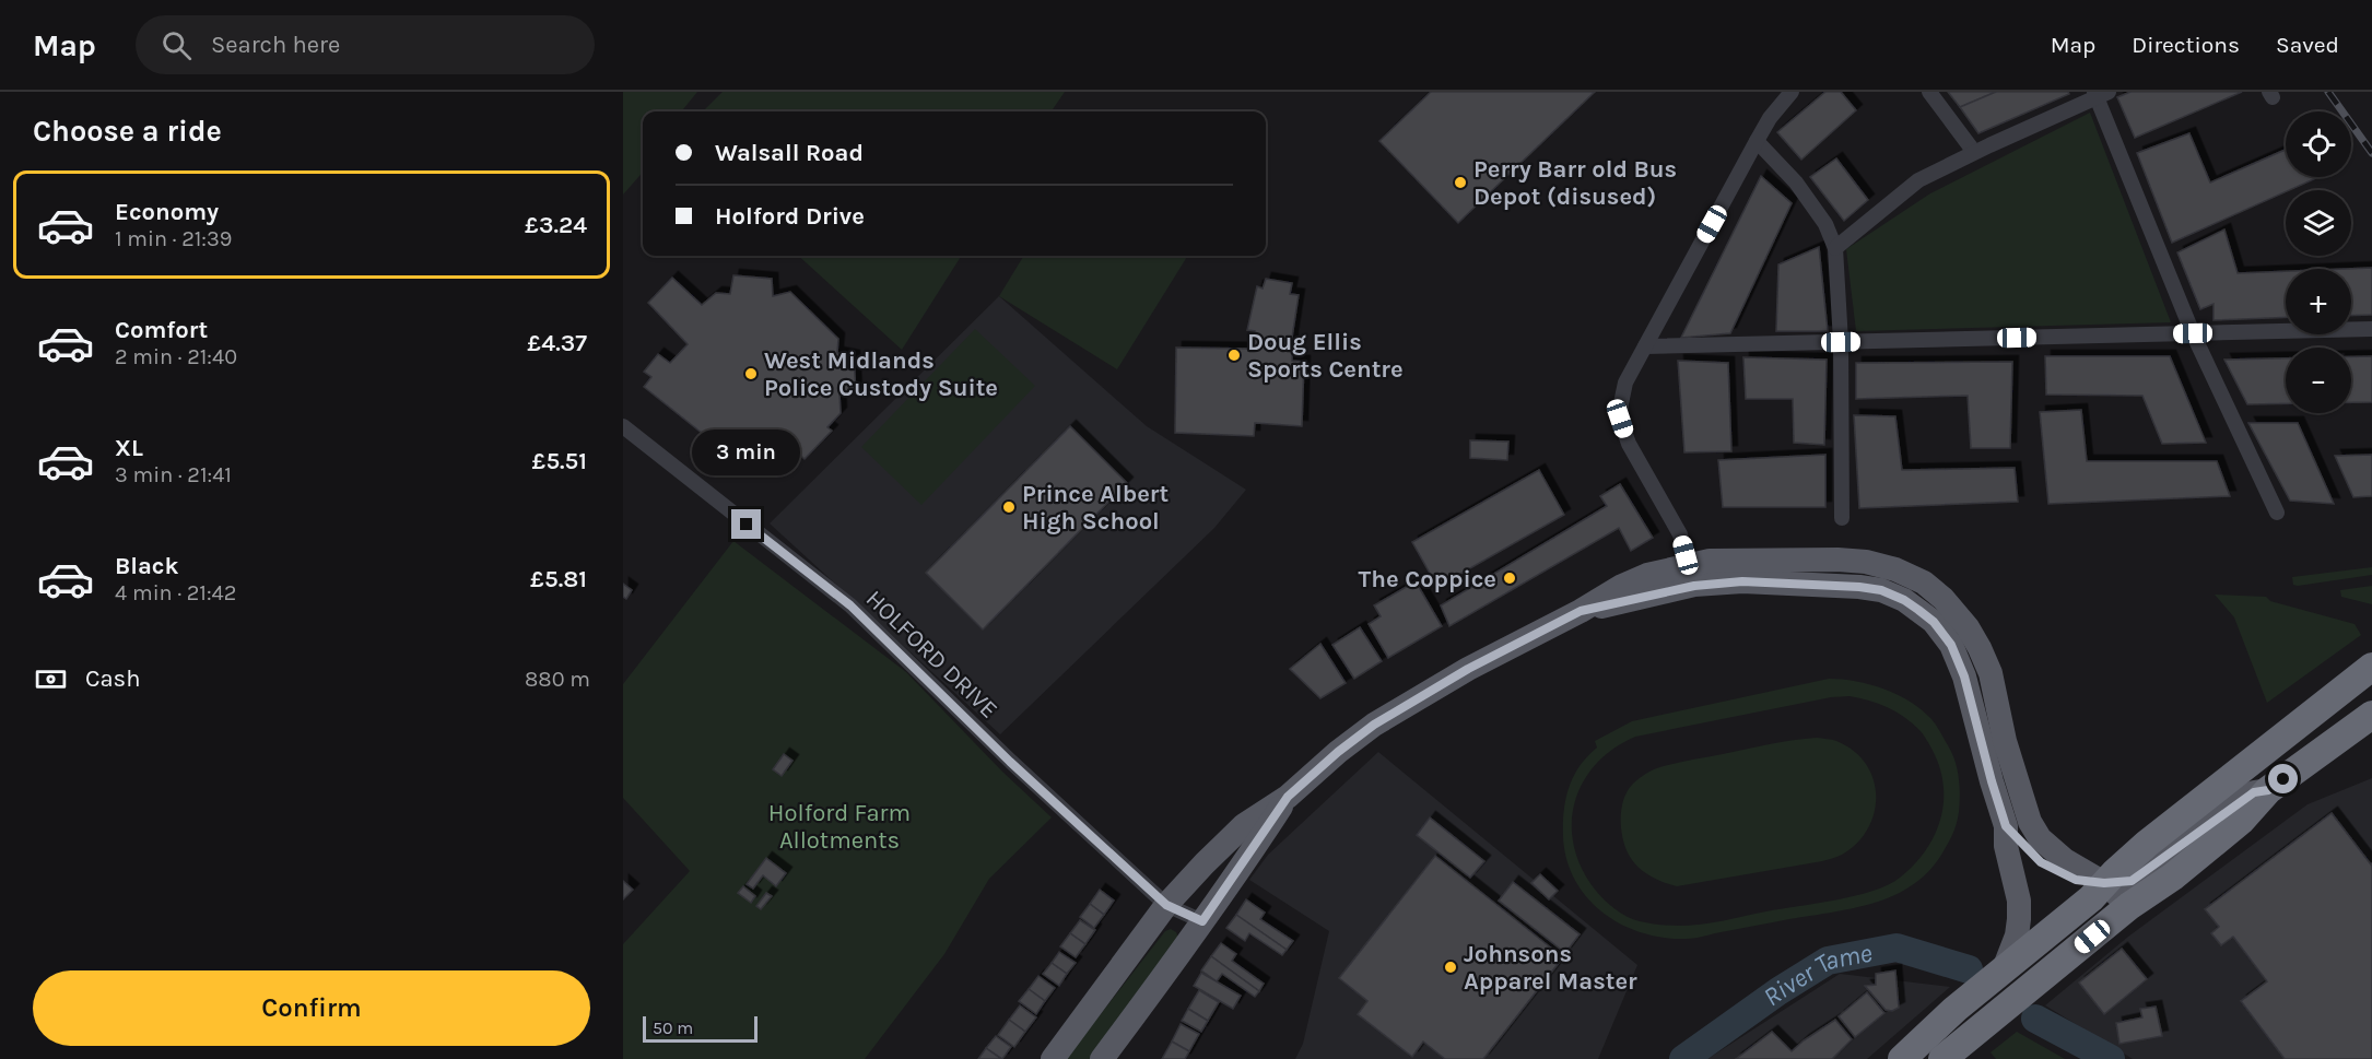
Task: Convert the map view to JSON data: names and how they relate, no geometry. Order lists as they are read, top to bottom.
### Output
{
  "streets": {
    "street": ["HOLFORD DRIVE"]
  },
  "water": ["River Tame"],
  "parks": ["Holford Farm Allotments"],
  "places": [
    "Perry Barr old Bus Depot (disused)",
    "Doug Ellis Sports Centre",
    "West Midlands Police Custody Suite",
    "Prince Albert High School",
    "The Coppice",
    "Johnsons Apparel Master"
  ],
  "scale_bar": "50 m",
  "page": {
    "header": "Map",
    "search": "Search here",
    "nav": ["Map", "Directions", "Saved"],
    "heading": "Choose a ride",
    "map_buttons": ["+", "−"],
    "banner": ["Walsall Road", "Holford Drive"],
    "list": [
      {
        "name": "Economy",
        "note": "1 min · 21:39",
        "value": "£3.24"
      },
      {
        "name": "Comfort",
        "note": "2 min · 21:40",
        "value": "£4.37"
      },
      {
        "name": "XL",
        "note": "3 min · 21:41",
        "value": "£5.51"
      },
      {
        "name": "Black",
        "note": "4 min · 21:42",
        "value": "£5.81"
      }
    ],
    "bubble": "3 min",
    "pay": ["Cash", "880 m"],
    "buttons": "Confirm",
    "scale": "50 m"
  }
}
